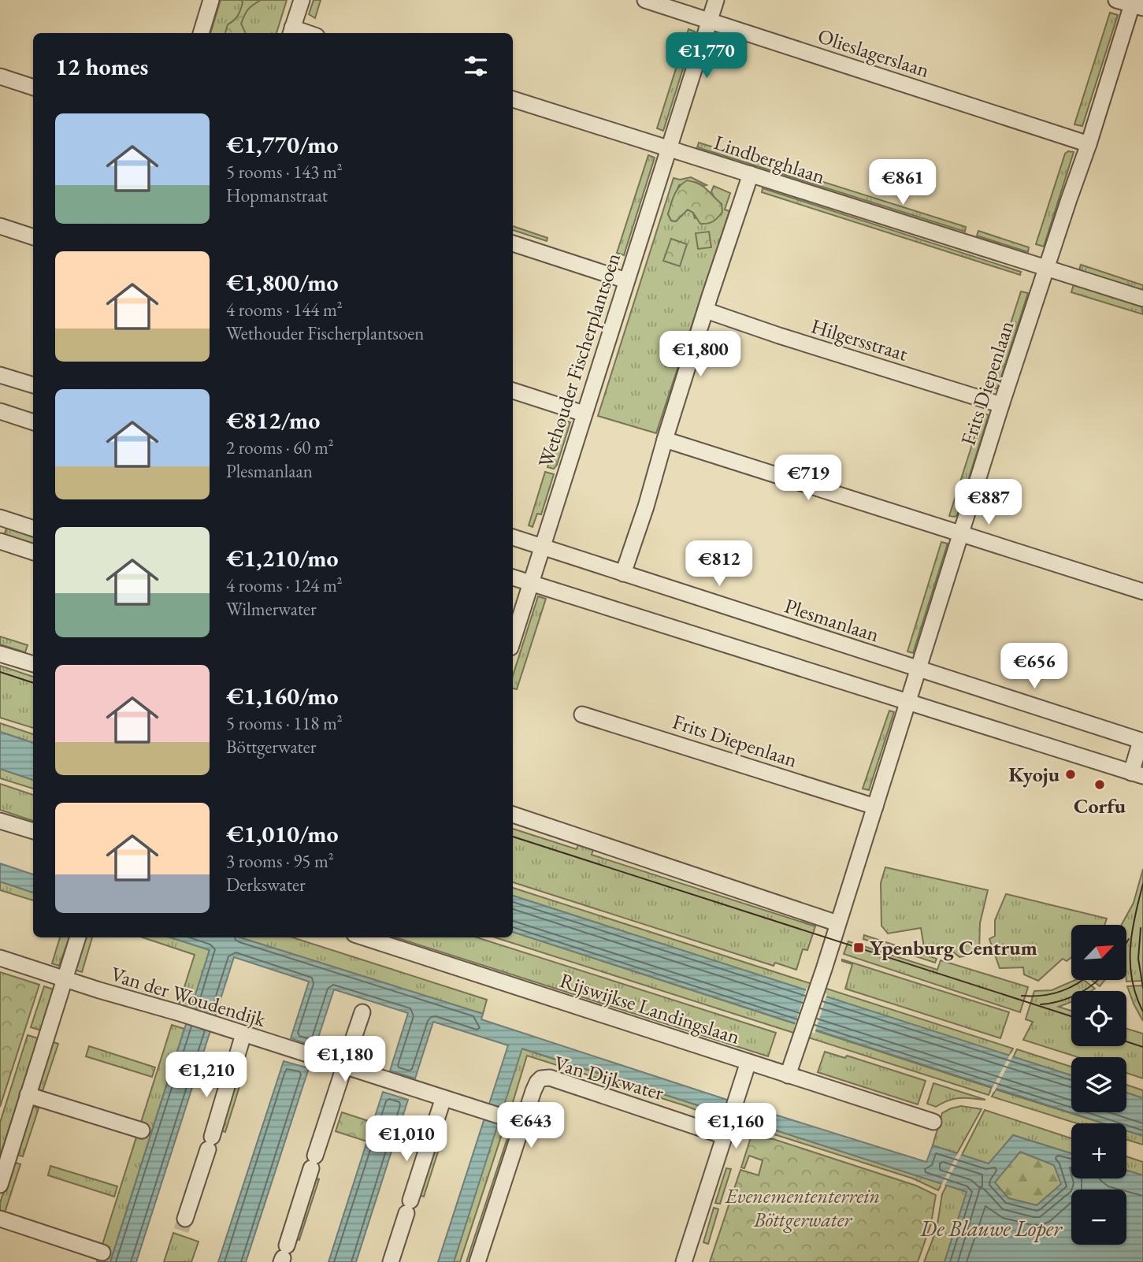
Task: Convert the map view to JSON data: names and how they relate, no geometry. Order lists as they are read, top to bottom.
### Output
{
  "streets": {
    "street": [
      "Olieslagerslaan",
      "Lindberghlaan",
      "Hilgersstraat",
      "Wethouder Fischerplantsoen",
      "Frits Diepenlaan",
      "Plesmanlaan",
      "Van der Woudendijk",
      "Rijswijkse Landingslaan",
      "Van Dijkwater"
    ]
  },
  "crossings": [
    ["Olieslagerslaan", "Wethouder Fischerplantsoen"],
    ["Olieslagerslaan", "Frits Diepenlaan"],
    ["Lindberghlaan", "Wethouder Fischerplantsoen"],
    ["Lindberghlaan", "Frits Diepenlaan"],
    ["Hilgersstraat", "Frits Diepenlaan"],
    ["Wethouder Fischerplantsoen", "Plesmanlaan"],
    ["Frits Diepenlaan", "Plesmanlaan"],
    ["Frits Diepenlaan", "Rijswijkse Landingslaan"],
    ["Van der Woudendijk", "Van Dijkwater"]
  ],
  "water": ["De Blauwe Loper"],
  "parks": ["Evenemententerrein Böttgerwater"],
  "places": {
    "other": ["Kyoju", "Corfu"],
    "transit": ["Ypenburg Centrum"]
  },
  "north": "top right",
  "page": {
    "price": [
      "€1,770",
      "€861",
      "€1,800",
      "€719",
      "€887",
      "€812",
      "€656",
      "€1,180",
      "€1,210",
      "€643",
      "€1,160",
      "€1,010"
    ],
    "heading": "12 homes",
    "list": [
      {
        "name": "€1,770/mo",
        "note": "5 rooms · 143 m² · Hopmanstraat"
      },
      {
        "name": "€1,800/mo",
        "note": "4 rooms · 144 m² · Wethouder Fischerplantsoen"
      },
      {
        "name": "€812/mo",
        "note": "2 rooms · 60 m² · Plesmanlaan"
      },
      {
        "name": "€1,210/mo",
        "note": "4 rooms · 124 m² · Wilmerwater"
      },
      {
        "name": "€1,160/mo",
        "note": "5 rooms · 118 m² · Böttgerwater"
      },
      {
        "name": "€1,010/mo",
        "note": "3 rooms · 95 m² · Derkswater"
      }
    ],
    "map_buttons": ["+", "−"]
  }
}
